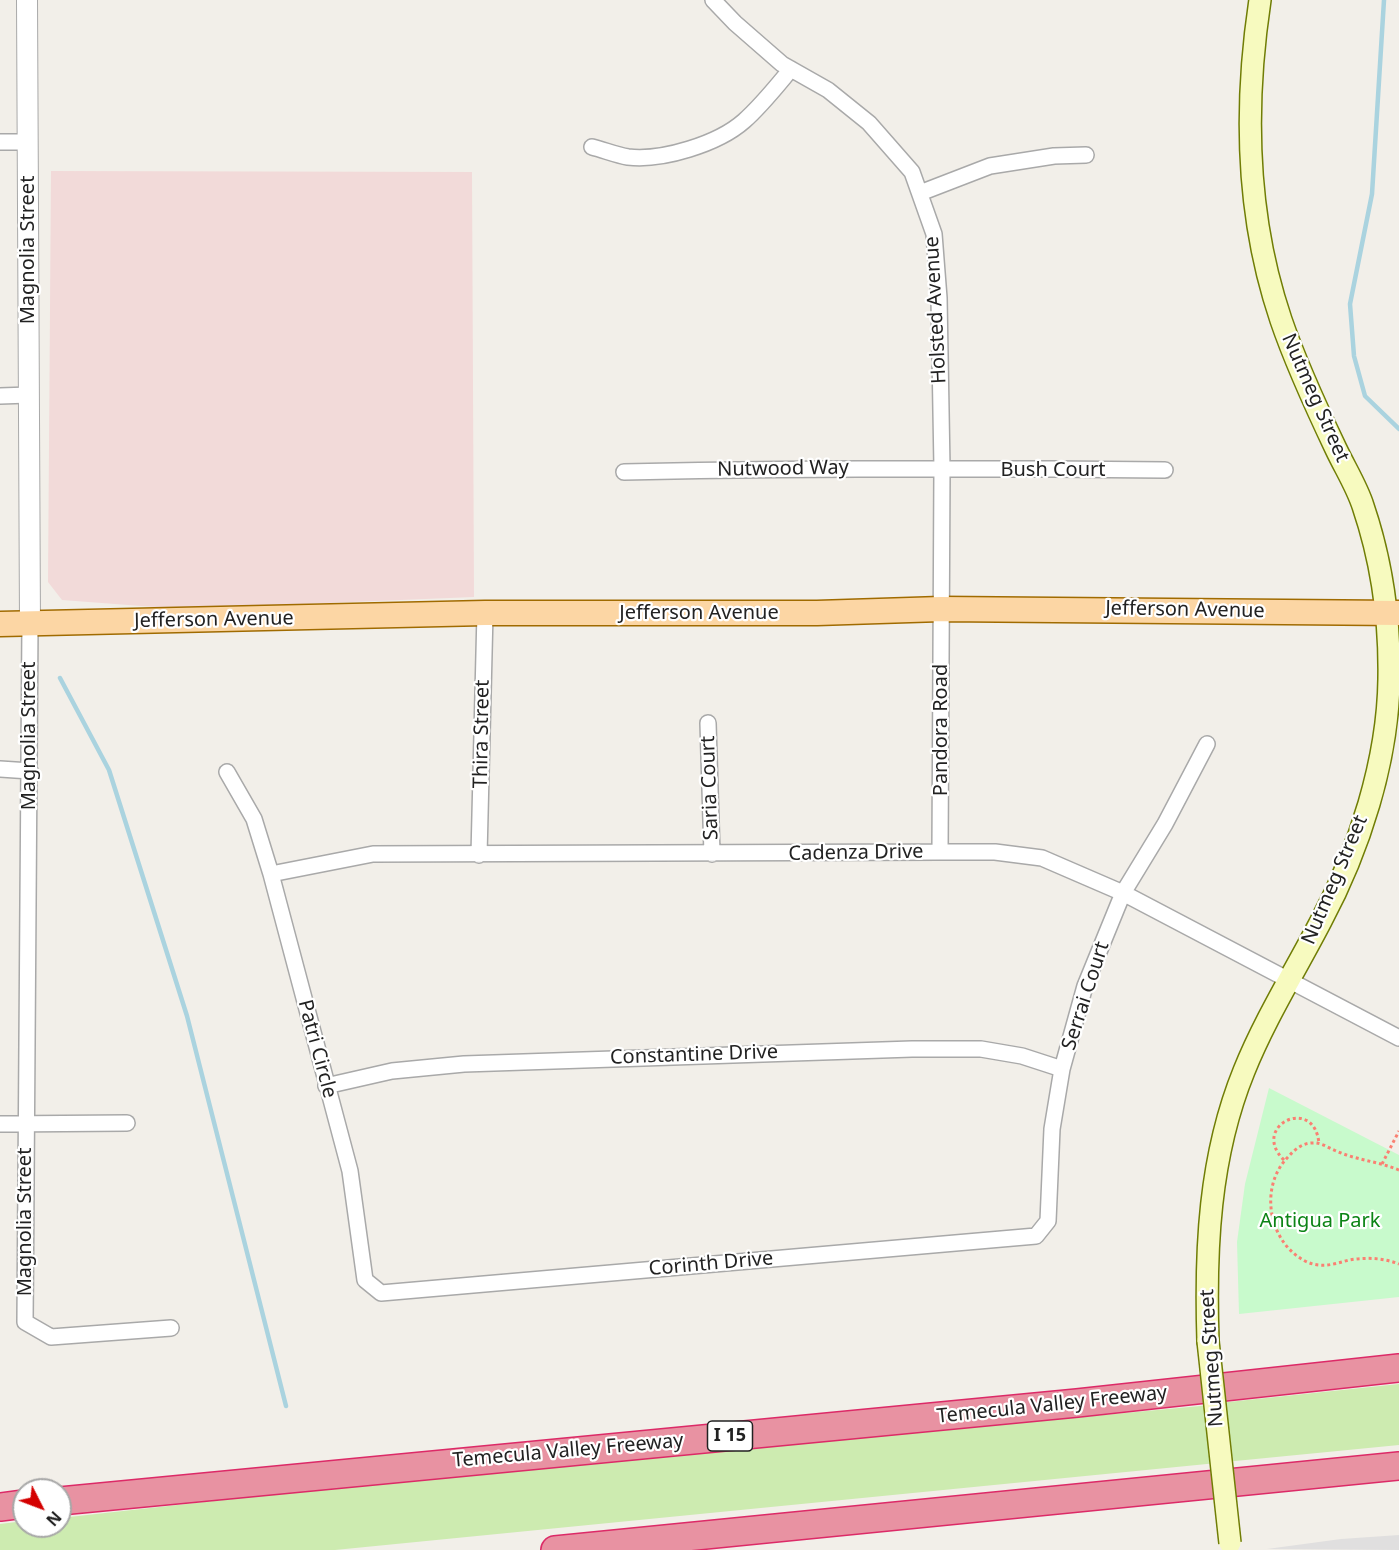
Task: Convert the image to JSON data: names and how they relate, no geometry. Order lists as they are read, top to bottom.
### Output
{
  "streets": {
    "highway": ["Temecula Valley Freeway", "I 15"],
    "main road": ["Nutmeg Street", "Jefferson Avenue"],
    "street": [
      "Magnolia Street",
      "Holsted Avenue",
      "Nutwood Way",
      "Bush Court",
      "Pandora Road",
      "Thira Street",
      "Saria Court",
      "Cadenza Drive",
      "Serrai Court",
      "Patri Circle",
      "Constantine Drive",
      "Corinth Drive"
    ]
  },
  "crossings": [
    ["Magnolia Street", "Jefferson Avenue"],
    ["Holsted Avenue", "Nutwood Way"],
    ["Holsted Avenue", "Bush Court"],
    ["Holsted Avenue", "Jefferson Avenue"],
    ["Holsted Avenue", "Pandora Road"],
    ["Nutmeg Street", "Jefferson Avenue"],
    ["Nutmeg Street", "Cadenza Drive"],
    ["Nutwood Way", "Bush Court"],
    ["Jefferson Avenue", "Pandora Road"],
    ["Jefferson Avenue", "Thira Street"],
    ["Pandora Road", "Cadenza Drive"],
    ["Thira Street", "Cadenza Drive"],
    ["Saria Court", "Cadenza Drive"],
    ["Cadenza Drive", "Serrai Court"],
    ["Cadenza Drive", "Patri Circle"],
    ["Serrai Court", "Constantine Drive"],
    ["Serrai Court", "Corinth Drive"],
    ["Patri Circle", "Constantine Drive"],
    ["Patri Circle", "Corinth Drive"]
  ],
  "parks": ["Antigua Park"],
  "north": "bottom right"
}
